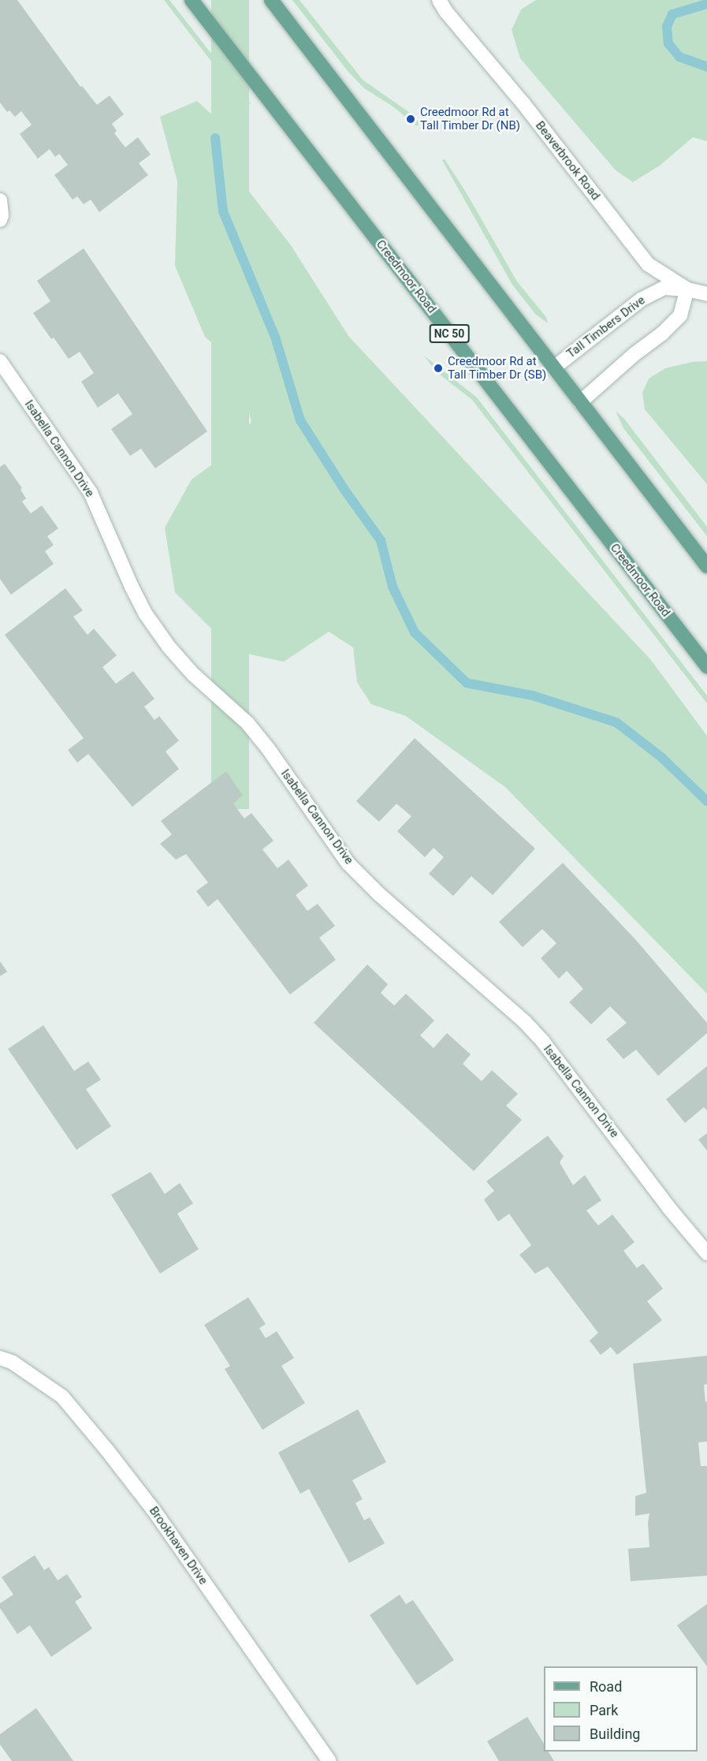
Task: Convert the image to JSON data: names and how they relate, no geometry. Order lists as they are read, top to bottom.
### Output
{
  "streets": {
    "main road": ["Creedmoor Road", "NC 50"],
    "street": [
      "Beaverbrook Road",
      "Tall Timbers Drive",
      "Isabella Cannon Drive",
      "Brookhaven Drive"
    ]
  },
  "crossings": [
    ["Beaverbrook Road", "Tall Timbers Drive"]
  ],
  "places": ["Creedmoor Rd at Tall Timber Dr (NB)", "Creedmoor Rd at Tall Timber Dr (SB)"],
  "legend": ["Road", "Park", "Building"]
}
